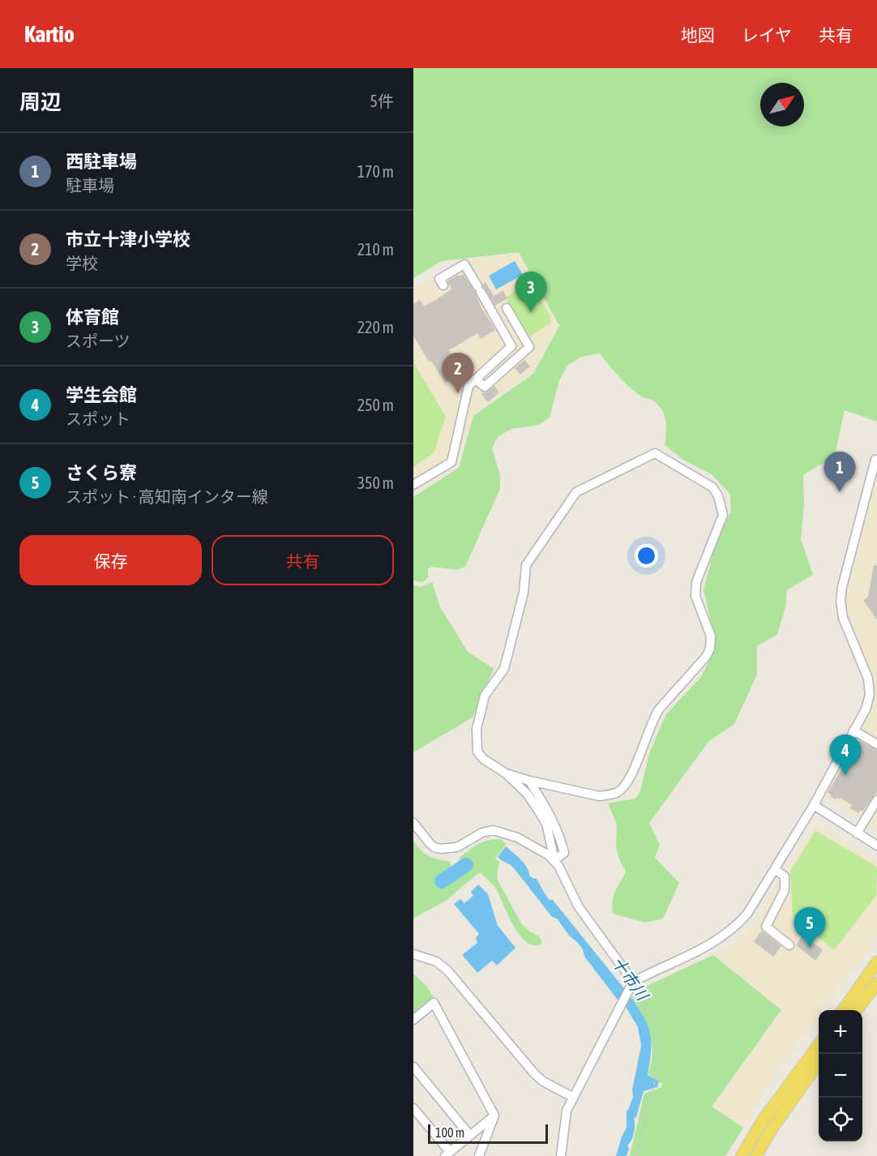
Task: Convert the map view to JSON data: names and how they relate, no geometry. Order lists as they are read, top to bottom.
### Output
{
  "water": ["十市川"],
  "scale_bar": "100 m",
  "north": "top right",
  "page": {
    "header": "Kartio",
    "nav": ["地図", "レイヤ", "共有"],
    "heading": ["周辺", "5件"],
    "list": [
      {
        "mark": "1",
        "name": "西駐車場",
        "note": "駐車場",
        "value": "170 m"
      },
      {
        "mark": "2",
        "name": "市立十津小学校",
        "note": "学校",
        "value": "210 m"
      },
      {
        "mark": "3",
        "name": "体育館",
        "note": "スポーツ",
        "value": "220 m"
      },
      {
        "mark": "4",
        "name": "学生会館",
        "note": "スポット",
        "value": "250 m"
      },
      {
        "mark": "5",
        "name": "さくら寮",
        "note": "スポット · 高知南インター線",
        "value": "350 m"
      }
    ],
    "pins": [
      "3",
      "2",
      "1",
      "4",
      "5"
    ],
    "buttons": ["保存", "共有"],
    "map_buttons": ["+", "−"],
    "scale": "100 m"
  }
}
